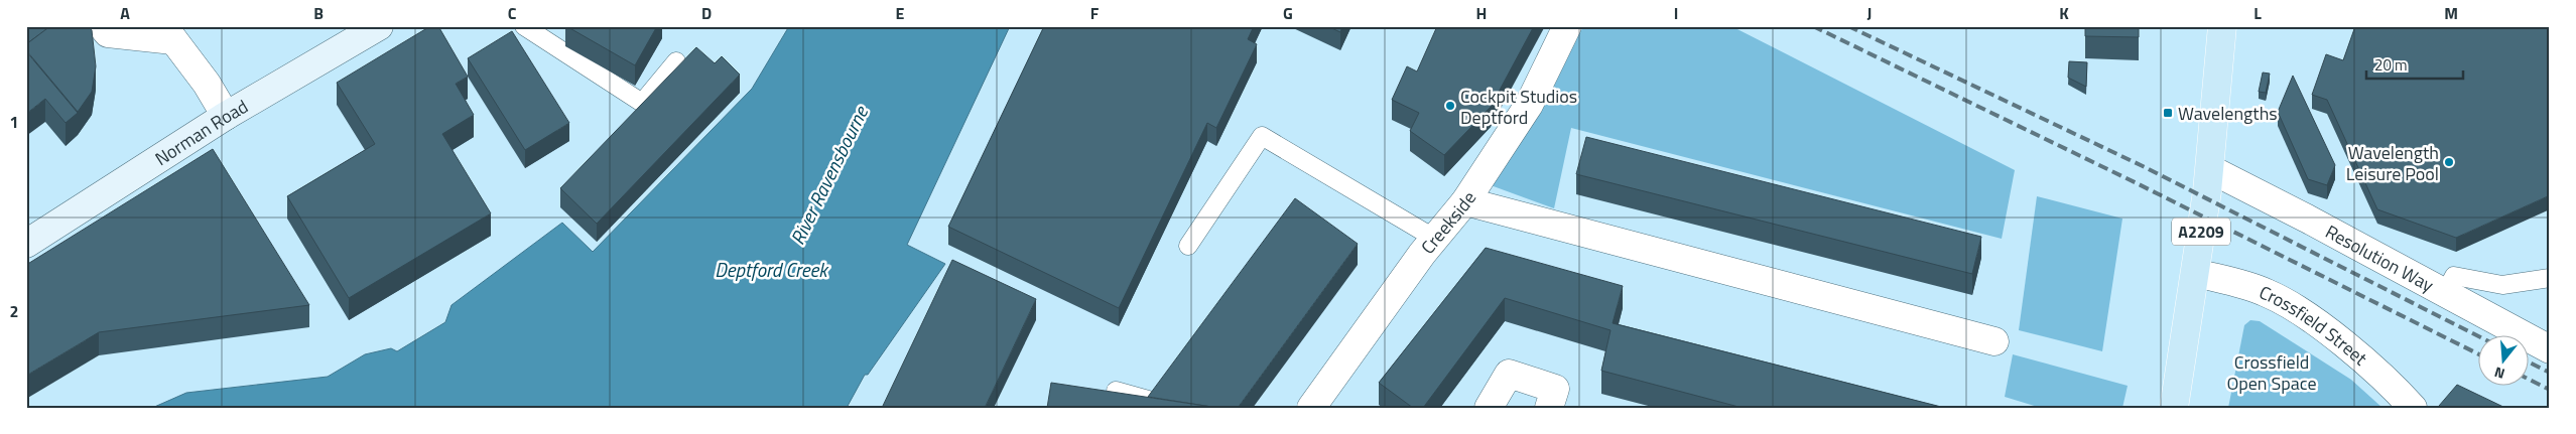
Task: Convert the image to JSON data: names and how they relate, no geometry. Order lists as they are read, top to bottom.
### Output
{
  "streets": {
    "main road": ["Norman Road", "A2209"],
    "street": ["Creekside", "Resolution Way", "Crossfield Street"]
  },
  "crossings": [
    ["A2209", "Resolution Way"],
    ["A2209", "Crossfield Street"]
  ],
  "water": ["River Ravensbourne", "Deptford Creek"],
  "parks": ["Crossfield Open Space"],
  "places": {
    "other": ["Cockpit Studios Deptford", "Wavelength Leisure Pool"],
    "transit": ["Wavelengths"]
  },
  "scale_bar": "20 m",
  "north": "bottom",
  "grid": {
    "columns": [
      "A",
      "B",
      "C",
      "D",
      "E",
      "F",
      "G",
      "H",
      "I",
      "J",
      "K",
      "L",
      "M"
    ],
    "rows": ["1", "2"]
  }
}
